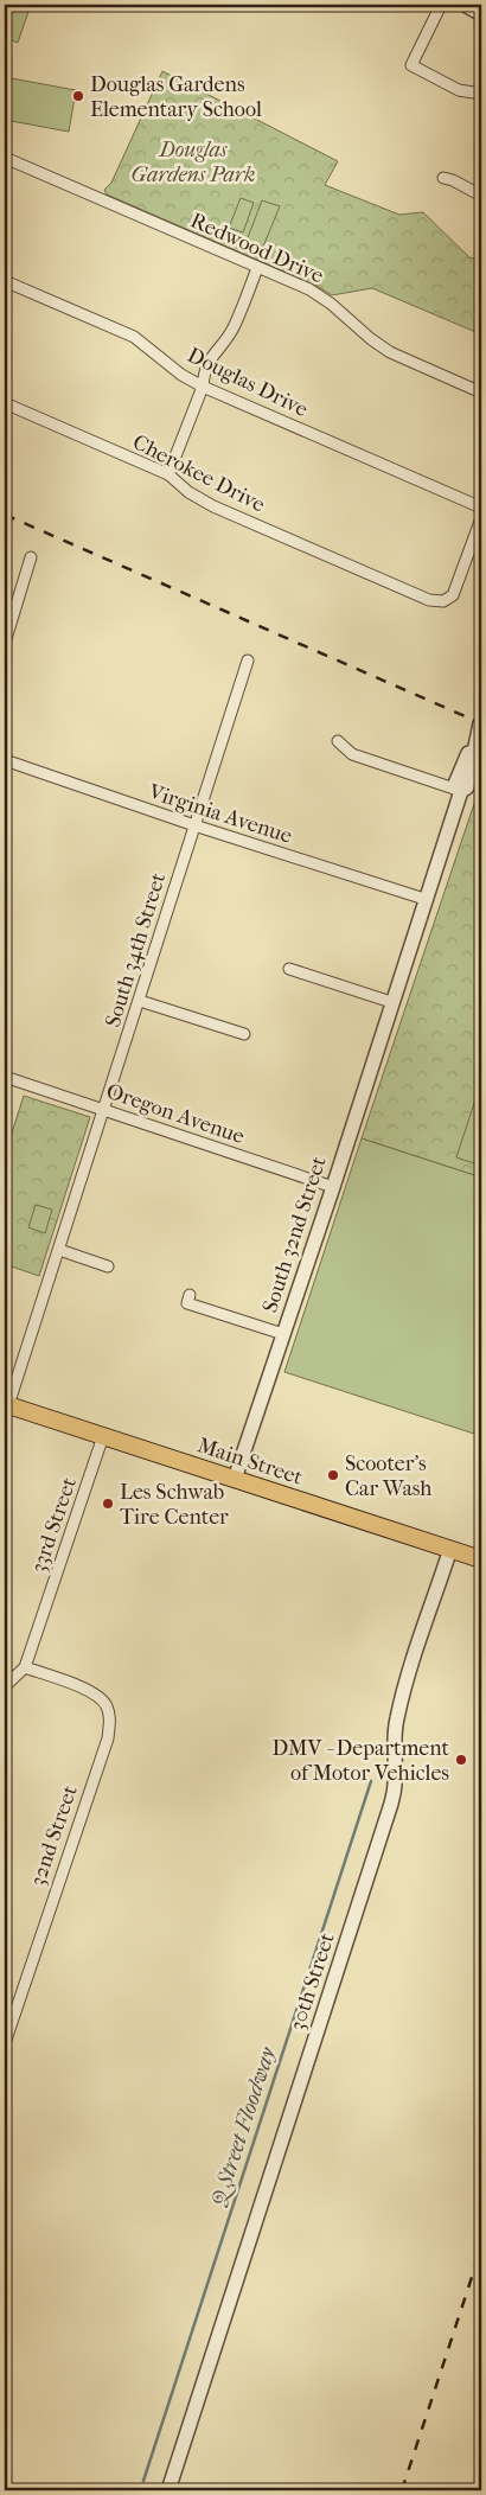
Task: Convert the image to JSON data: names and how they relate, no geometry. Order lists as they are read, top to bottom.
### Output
{
  "streets": {
    "main road": ["Main Street"],
    "street": [
      "Redwood Drive",
      "Douglas Drive",
      "Cherokee Drive",
      "Virginia Avenue",
      "South 34th Street",
      "Oregon Avenue",
      "South 32nd Street",
      "33rd Street",
      "32nd Street",
      "30th Street"
    ]
  },
  "crossings": [
    ["Virginia Avenue", "South 34th Street"],
    ["Virginia Avenue", "South 32nd Street"],
    ["South 34th Street", "Oregon Avenue"],
    ["South 34th Street", "Main Street"],
    ["Oregon Avenue", "South 32nd Street"],
    ["South 32nd Street", "Main Street"],
    ["Main Street", "33rd Street"],
    ["Main Street", "30th Street"],
    ["33rd Street", "32nd Street"]
  ],
  "water": ["Q Street Floodway"],
  "parks": ["Douglas Gardens Park"],
  "places": [
    "Douglas Gardens Elementary School",
    "Scooter’s Car Wash",
    "Les Schwab Tire Center",
    "DMV - Department of Motor Vehicles"
  ]
}
